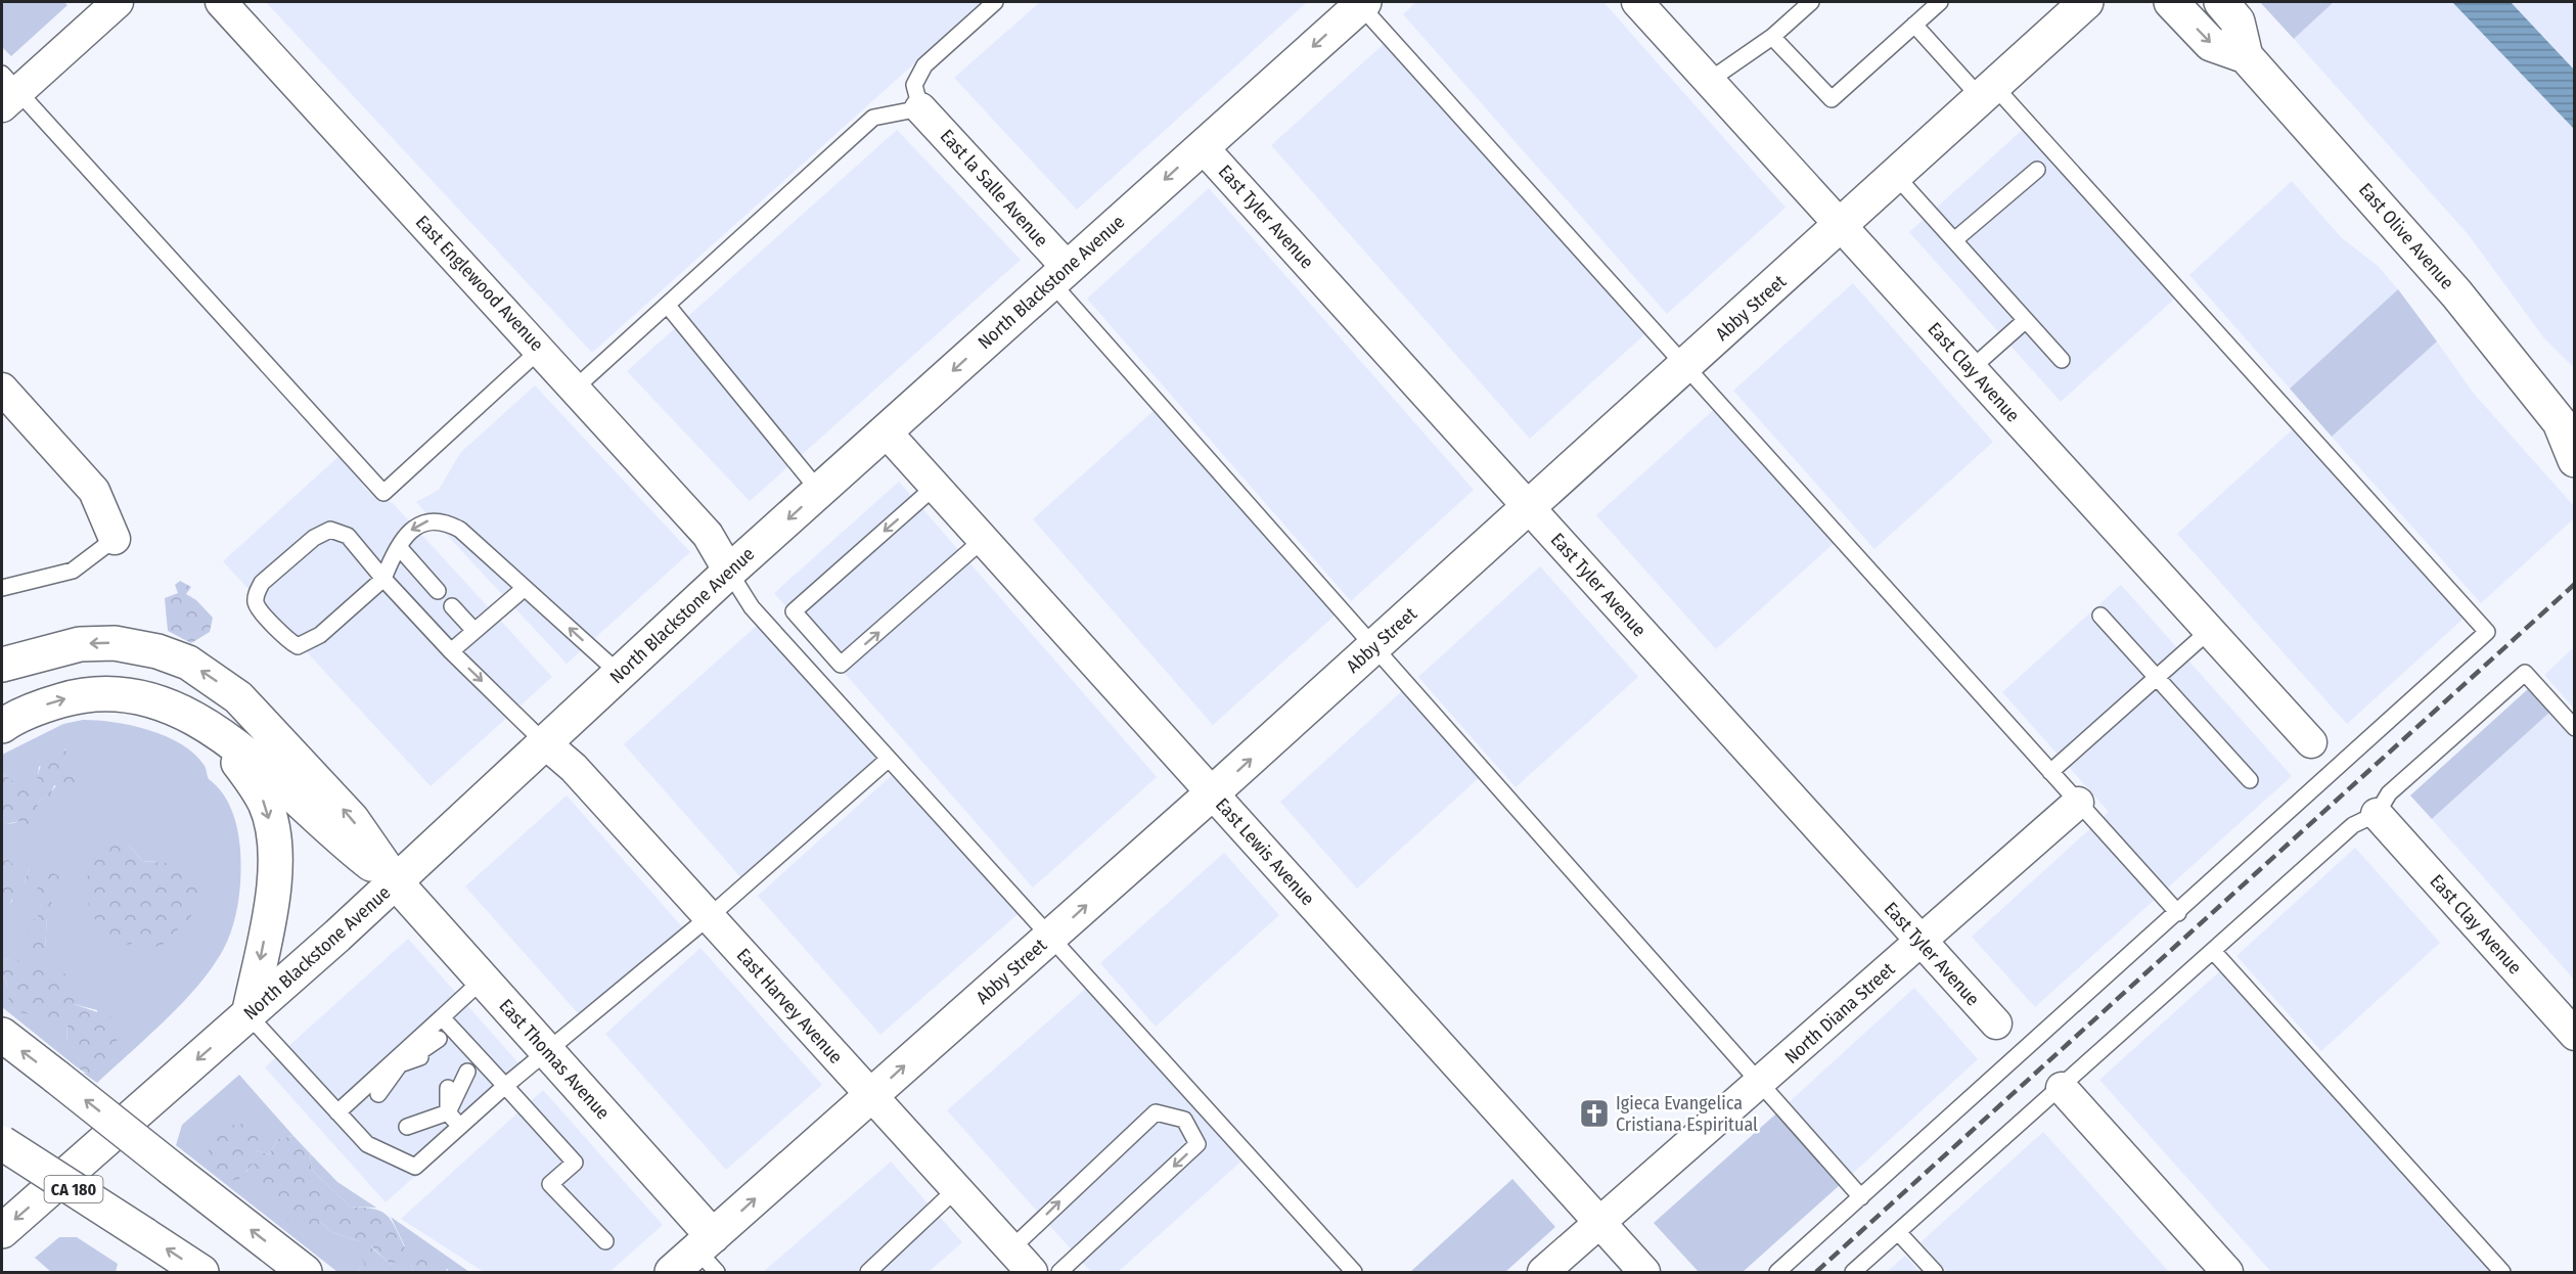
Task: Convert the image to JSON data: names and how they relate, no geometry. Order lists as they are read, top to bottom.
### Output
{
  "streets": {
    "main road": [
      "East Olive Avenue",
      "North Blackstone Avenue",
      "Abby Street",
      "East Thomas Avenue",
      "CA 180"
    ],
    "street": [
      "East la Salle Avenue",
      "East Tyler Avenue",
      "East Englewood Avenue",
      "East Clay Avenue",
      "East Lewis Avenue",
      "East Harvey Avenue",
      "North Diana Street"
    ]
  },
  "crossings": [
    ["East la Salle Avenue", "North Blackstone Avenue"],
    ["East Tyler Avenue", "North Blackstone Avenue"],
    ["East Tyler Avenue", "Abby Street"],
    ["East Tyler Avenue", "North Diana Street"],
    ["North Blackstone Avenue", "East Englewood Avenue"],
    ["North Blackstone Avenue", "East Lewis Avenue"],
    ["North Blackstone Avenue", "East Harvey Avenue"],
    ["North Blackstone Avenue", "East Thomas Avenue"],
    ["Abby Street", "East Clay Avenue"],
    ["Abby Street", "East Lewis Avenue"],
    ["Abby Street", "East Harvey Avenue"],
    ["Abby Street", "East Thomas Avenue"],
    ["East Lewis Avenue", "North Diana Street"]
  ],
  "one_way": ["North Blackstone Avenue", "Abby Street"],
  "places": {
    "church": ["Igieca Evangelica Cristiana Espiritual"]
  }
}
